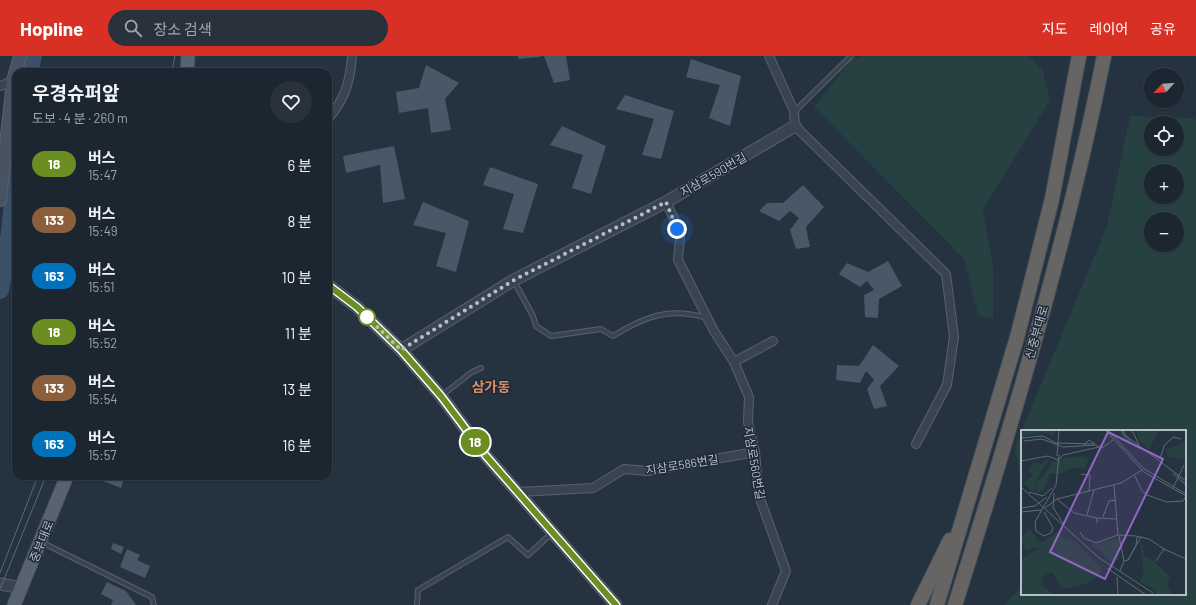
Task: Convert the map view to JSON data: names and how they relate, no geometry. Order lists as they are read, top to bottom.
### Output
{
  "streets": {
    "highway": ["신중부대로"],
    "main road": ["중부대로"],
    "street": ["지삼로590번길", "지삼로560번길", "지삼로586번길"]
  },
  "crossings": [
    ["지삼로590번길", "지삼로560번길"],
    ["지삼로560번길", "지삼로586번길"]
  ],
  "districts": ["삼가동"],
  "lines": ["bus line 18"],
  "north": "bottom left",
  "page": {
    "header": "Hopline",
    "search": "장소 검색",
    "nav": ["지도", "레이어", "공유"],
    "on_map": "18",
    "map_buttons": ["+", "−"],
    "heading": ["우경슈퍼앞", "도보 · 4 분 · 260 m"],
    "list": [
      {
        "mark": "18",
        "name": "버스",
        "note": "15:47",
        "value": "6 분"
      },
      {
        "mark": "133",
        "name": "버스",
        "note": "15:49",
        "value": "8 분"
      },
      {
        "mark": "163",
        "name": "버스",
        "note": "15:51",
        "value": "10 분"
      },
      {
        "mark": "18",
        "name": "버스",
        "note": "15:52",
        "value": "11 분"
      },
      {
        "mark": "133",
        "name": "버스",
        "note": "15:54",
        "value": "13 분"
      },
      {
        "mark": "163",
        "name": "버스",
        "note": "15:57",
        "value": "16 분"
      }
    ]
  }
}
